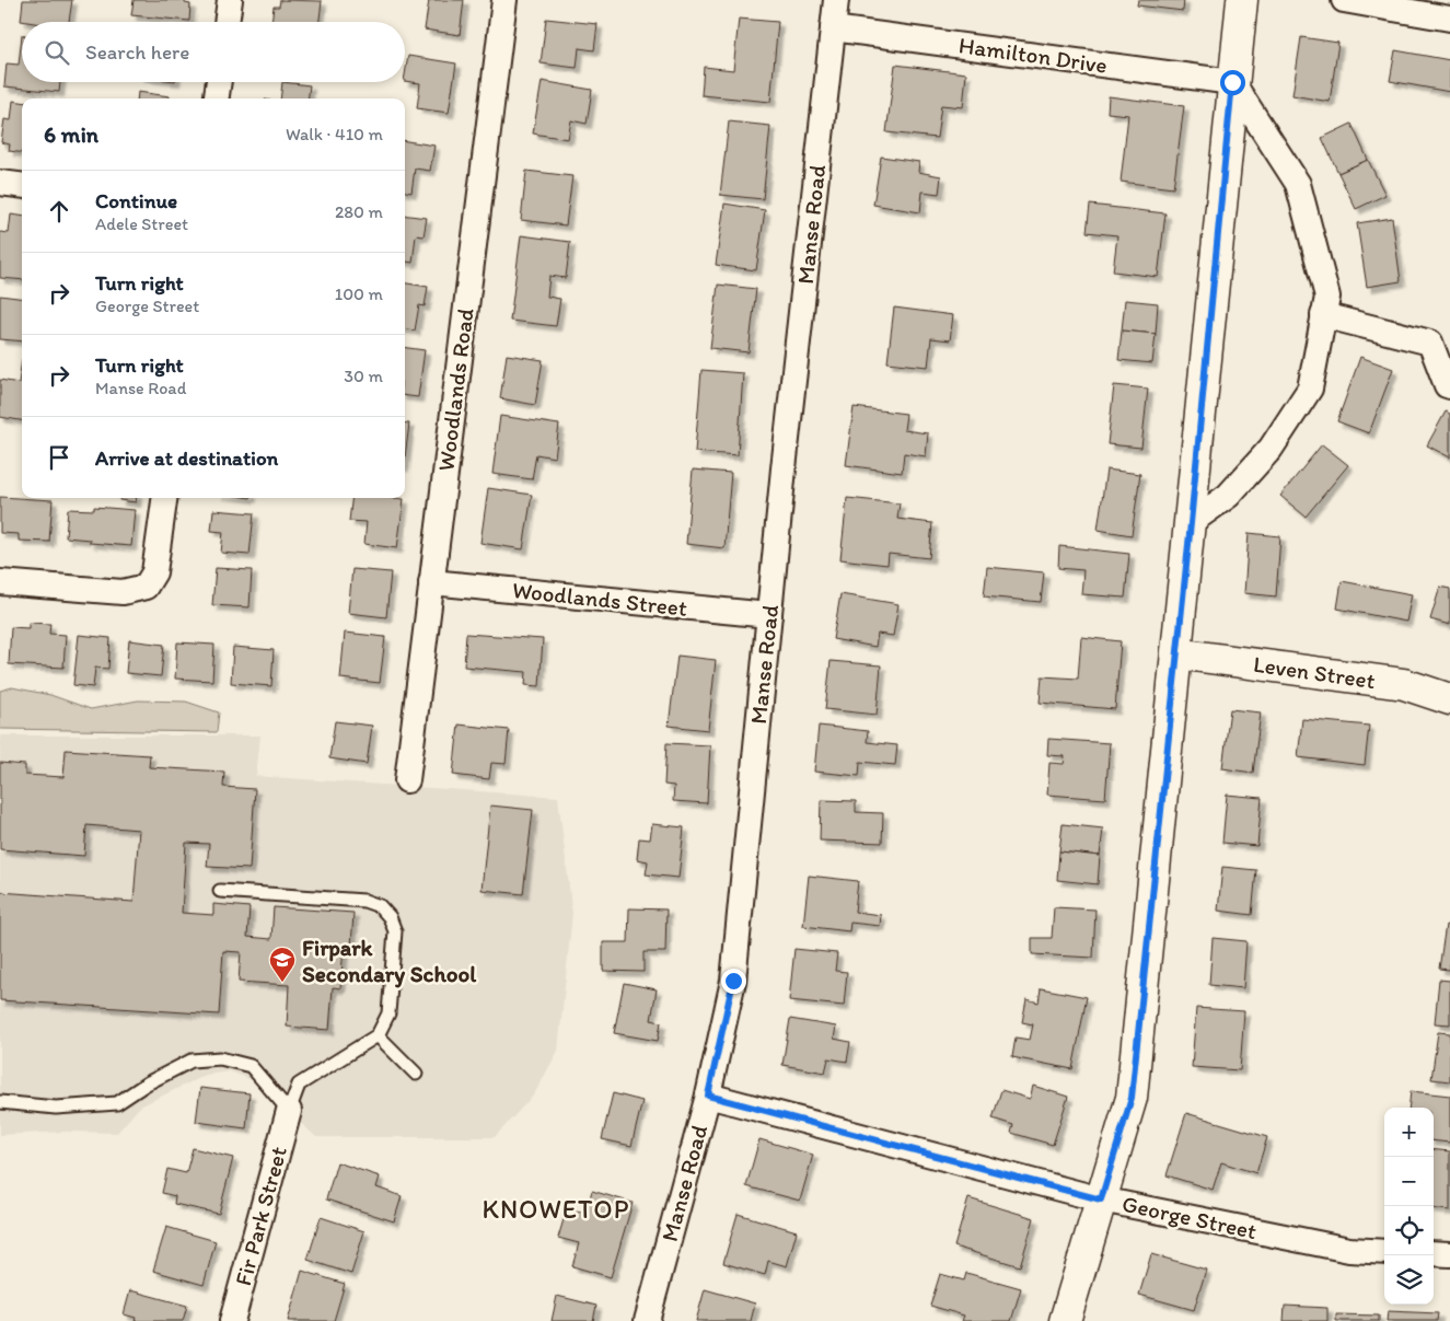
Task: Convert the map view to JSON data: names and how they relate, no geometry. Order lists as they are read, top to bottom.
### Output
{
  "streets": {
    "street": [
      "Hamilton Drive",
      "Manse Road",
      "Woodlands Road",
      "Woodlands Street",
      "Leven Street",
      "Fir Park Street",
      "George Street"
    ]
  },
  "crossings": [
    ["Hamilton Drive", "Manse Road"],
    ["Manse Road", "Woodlands Street"],
    ["Manse Road", "George Street"],
    ["Woodlands Road", "Woodlands Street"]
  ],
  "districts": ["KNOWETOP"],
  "places": {
    "school or university": ["Firpark Secondary School"]
  },
  "page": {
    "search": "Search here",
    "heading": ["6 min", "Walk · 410 m"],
    "list": [
      ["Continue", "Adele Street", "280 m"],
      ["Turn right", "George Street", "100 m"],
      ["Turn right", "Manse Road", "30 m"],
      "Arrive at destination"
    ],
    "map_buttons": ["+", "−"]
  }
}
